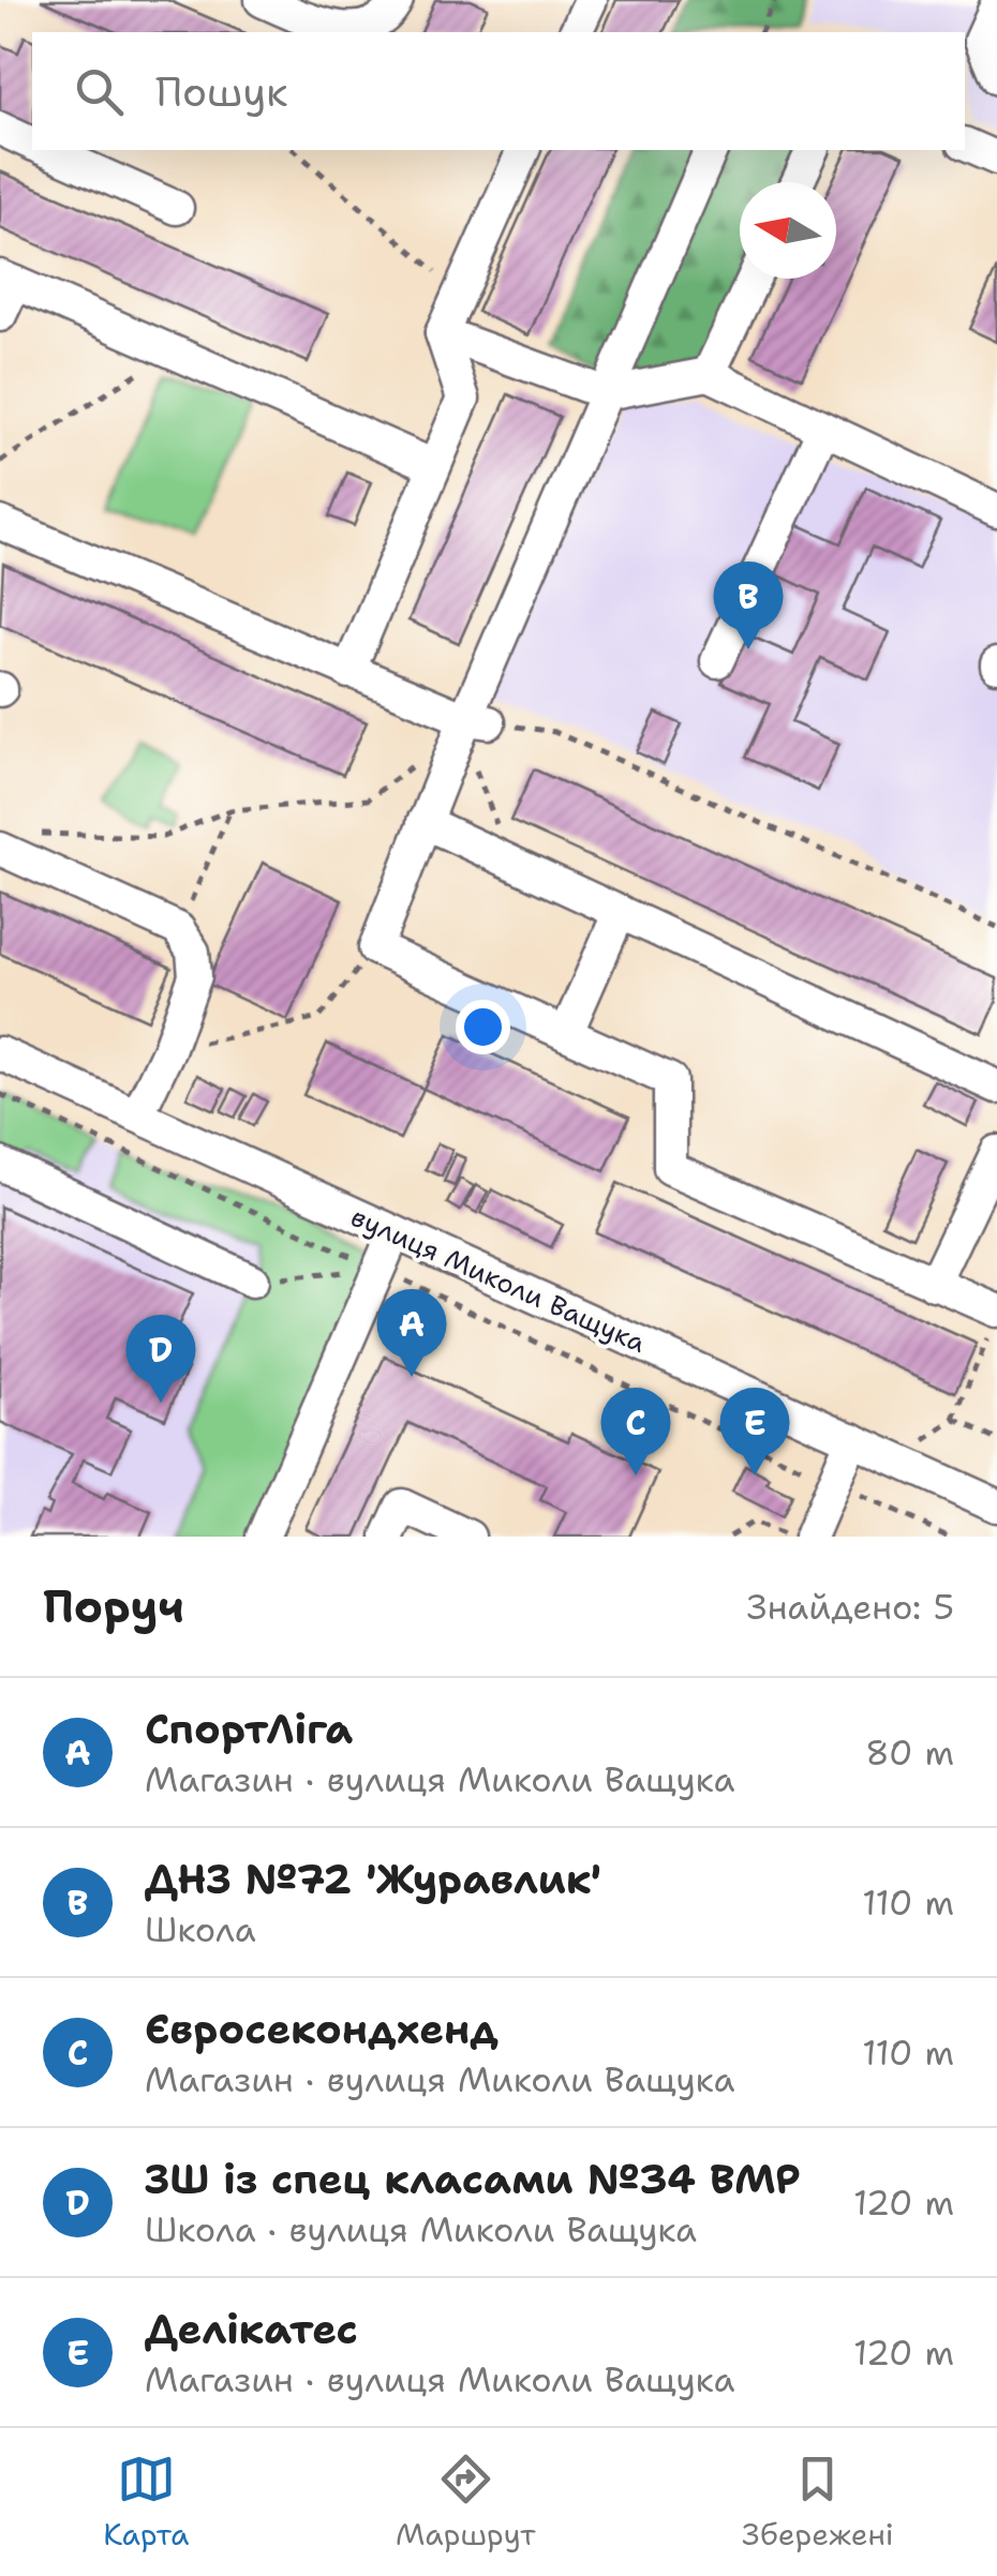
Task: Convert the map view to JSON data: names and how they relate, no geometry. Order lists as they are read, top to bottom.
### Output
{
  "streets": {
    "street": ["вулиця Миколи Ващука"]
  },
  "north": "left",
  "page": {
    "search": "Пошук",
    "pins": [
      "B",
      "A",
      "D",
      "C",
      "E"
    ],
    "heading": ["Поруч", "Знайдено: 5"],
    "list": [
      {
        "mark": "A",
        "name": "СпортЛіга",
        "note": "Магазин · вулиця Миколи Ващука",
        "value": "80 m"
      },
      {
        "mark": "B",
        "name": "ДНЗ №72 'Журавлик'",
        "note": "Школа",
        "value": "110 m"
      },
      {
        "mark": "C",
        "name": "Євросекондхенд",
        "note": "Магазин · вулиця Миколи Ващука",
        "value": "110 m"
      },
      {
        "mark": "D",
        "name": "ЗШ із спец класами №34 ВМР",
        "note": "Школа · вулиця Миколи Ващука",
        "value": "120 m"
      },
      {
        "mark": "E",
        "name": "Делікатес",
        "note": "Магазин · вулиця Миколи Ващука",
        "value": "120 m"
      }
    ],
    "nav": ["Карта", "Маршрут", "Збережені"]
  }
}
